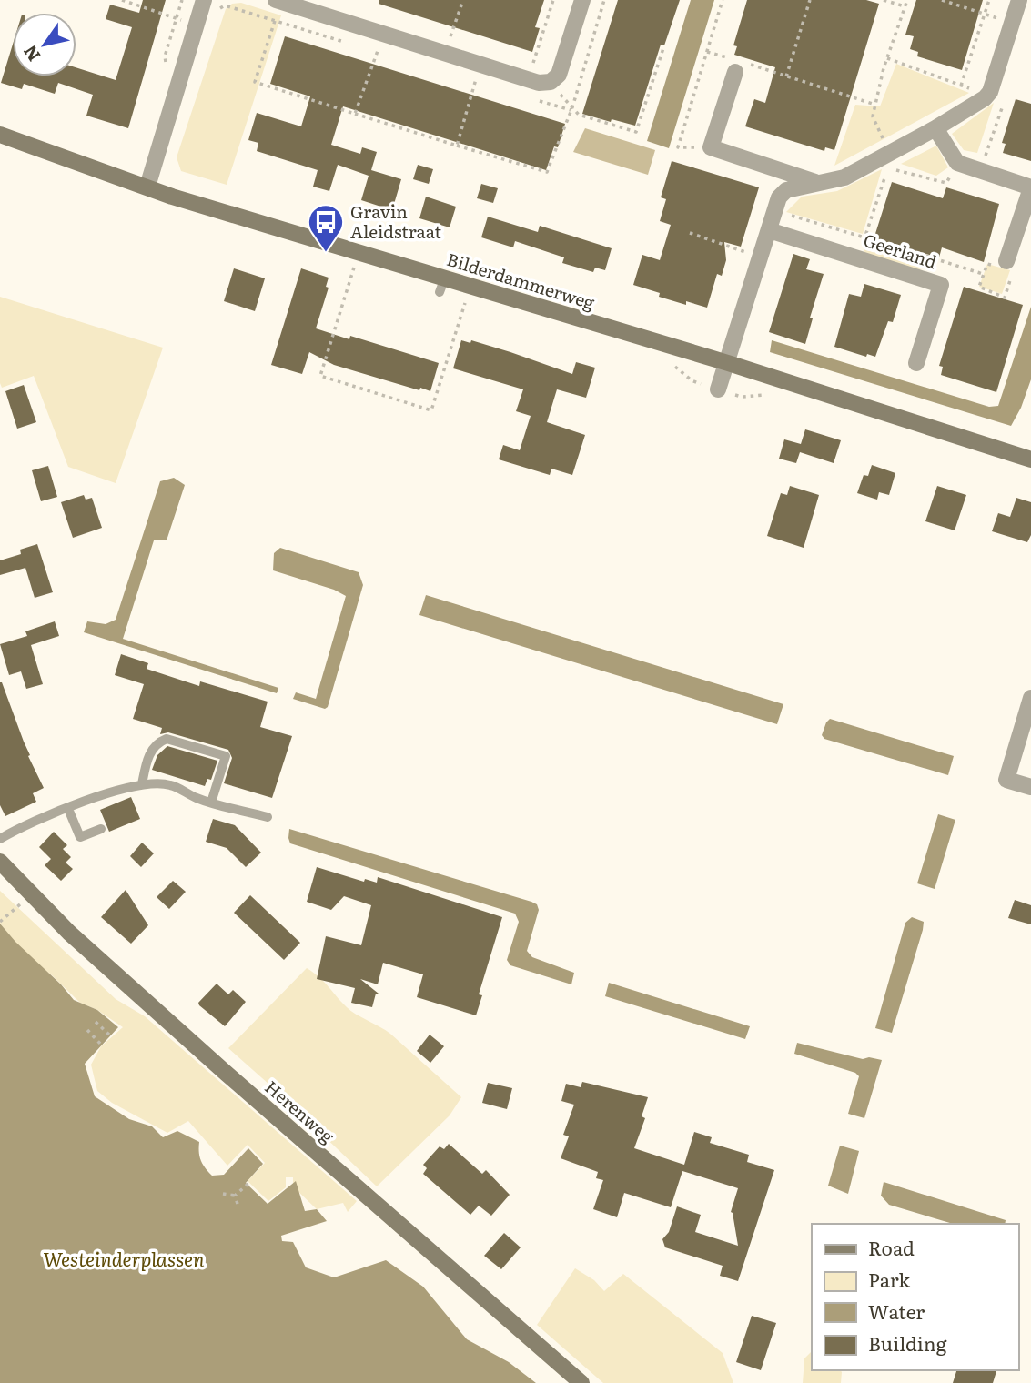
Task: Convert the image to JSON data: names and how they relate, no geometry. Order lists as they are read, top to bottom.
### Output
{
  "streets": {
    "street": ["Geerland", "Bilderdammerweg", "Herenweg"]
  },
  "water": ["Westeinderplassen"],
  "places": {
    "bus stop": ["Gravin Aleidstraat"]
  },
  "legend": [
    "Road",
    "Park",
    "Water",
    "Building"
  ],
  "north": "bottom left"
}
